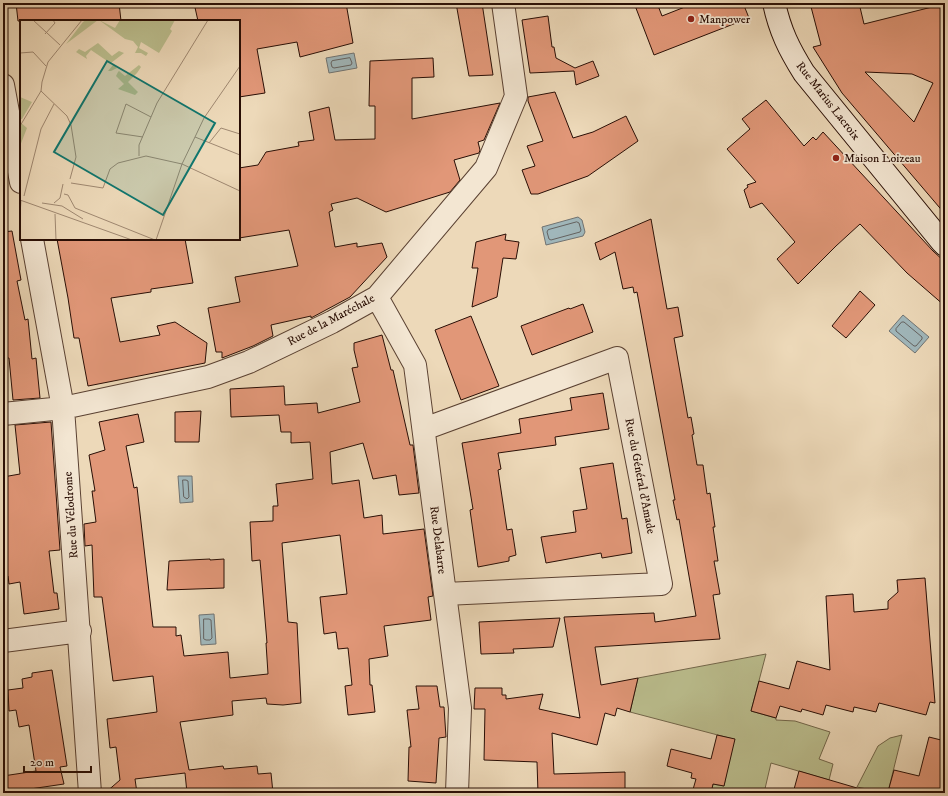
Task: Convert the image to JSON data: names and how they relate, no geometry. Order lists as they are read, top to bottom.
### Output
{
  "streets": {
    "street": [
      "Rue Marius Lacroix",
      "Rue de la Maréchale",
      "Rue du Général d'Amade",
      "Rue du Vélodrome",
      "Rue Delabarre"
    ]
  },
  "crossings": [
    ["Rue de la Maréchale", "Rue du Vélodrome"],
    ["Rue de la Maréchale", "Rue Delabarre"],
    ["Rue du Général d'Amade", "Rue Delabarre"]
  ],
  "places": ["Manpower", "Maison Loizeau"],
  "scale_bar": "20 m"
}
